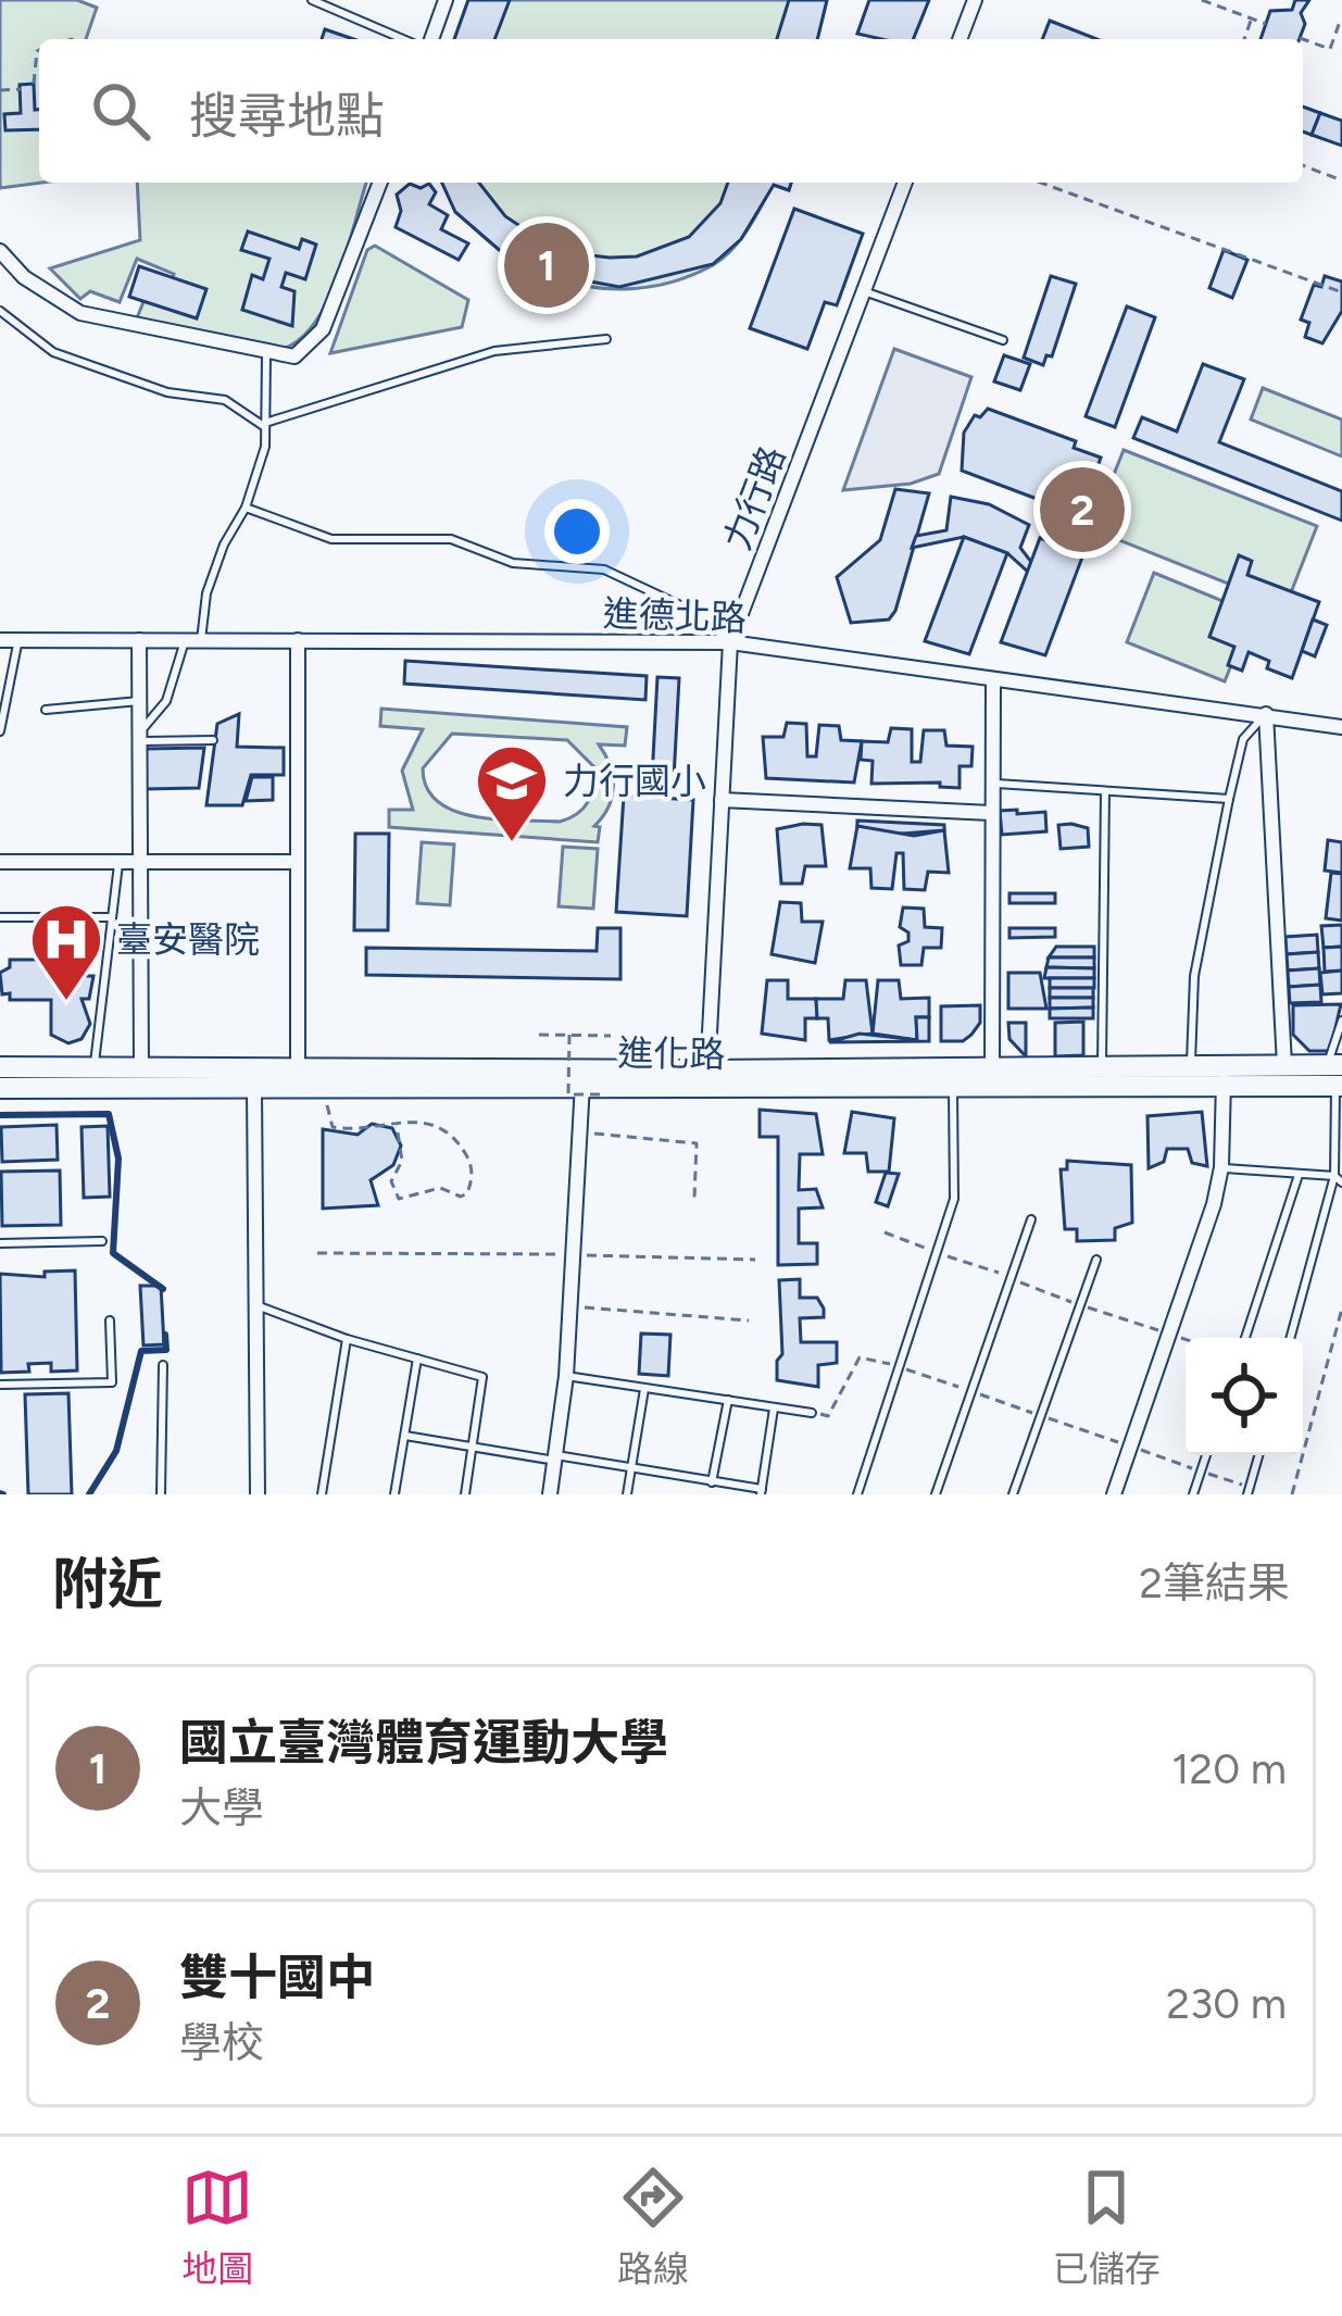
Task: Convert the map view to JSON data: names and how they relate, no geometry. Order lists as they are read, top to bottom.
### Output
{
  "streets": {
    "main road": ["進化路"],
    "street": ["力行路", "進德北路"]
  },
  "crossings": [
    ["力行路", "進德北路"],
    ["力行路", "進化路"]
  ],
  "places": {
    "school or university": ["力行國小"],
    "hospital": ["臺安醫院"]
  },
  "page": {
    "search": "搜尋地點",
    "pins": ["1", "2"],
    "heading": ["附近", "2筆結果"],
    "list": [
      {
        "mark": "1",
        "name": "國立臺灣體育運動大學",
        "note": "大學",
        "value": "120 m"
      },
      {
        "mark": "2",
        "name": "雙十國中",
        "note": "學校",
        "value": "230 m"
      }
    ],
    "nav": ["地圖", "路線", "已儲存"]
  }
}
